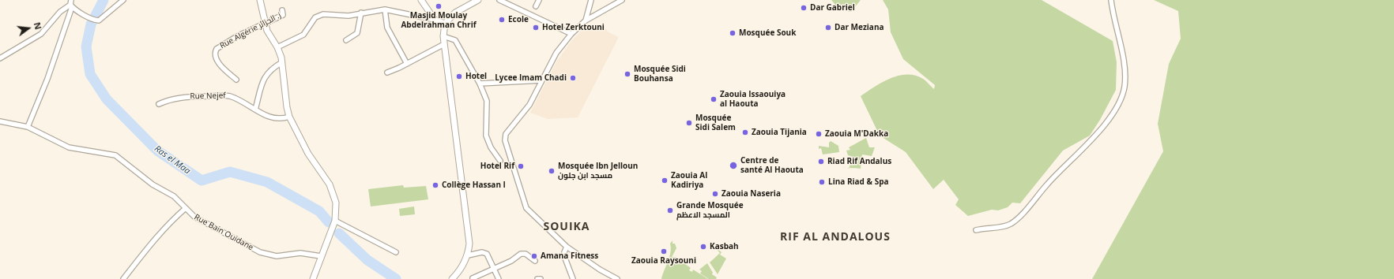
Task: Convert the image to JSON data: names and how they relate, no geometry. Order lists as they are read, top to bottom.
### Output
{
  "streets": {
    "street": ["Rue Algérie ز. الجزائر", "Rue Nejef", "Rue Bain Ouidane"]
  },
  "districts": ["SOUIKA", "RIF AL ANDALOUS"],
  "water": ["Ras el Maa"],
  "places": [
    "Masjid Moulay Abdelrahman Chrif",
    "Dar Gabriel",
    "Ecole",
    "Hotel Zerktouni",
    "Dar Meziana",
    "Mosquée Souk",
    "Mosquée Sidi Bouhansa",
    "Hotel",
    "Lycee Imam Chadi",
    "Zaouia Issaouiya al Haouta",
    "Mosquée Sidi Salem",
    "Zaouia Tijania",
    "Zaouia M'Dakka",
    "Riad Rif Andalus",
    "Centre de santé Al Haouta",
    "Hotel Rif",
    "Mosquée Ibn Jelloun مسجد ابن جلون",
    "Zaouia Al Kadiriya",
    "Lina Riad & Spa",
    "Collège Hassan I",
    "Zaouia Naseria",
    "Grande Mosquée المسجد الاعظم",
    "Kasbah",
    "Zaouia Raysouni",
    "Amana Fitness"
  ],
  "north": "right"
}
